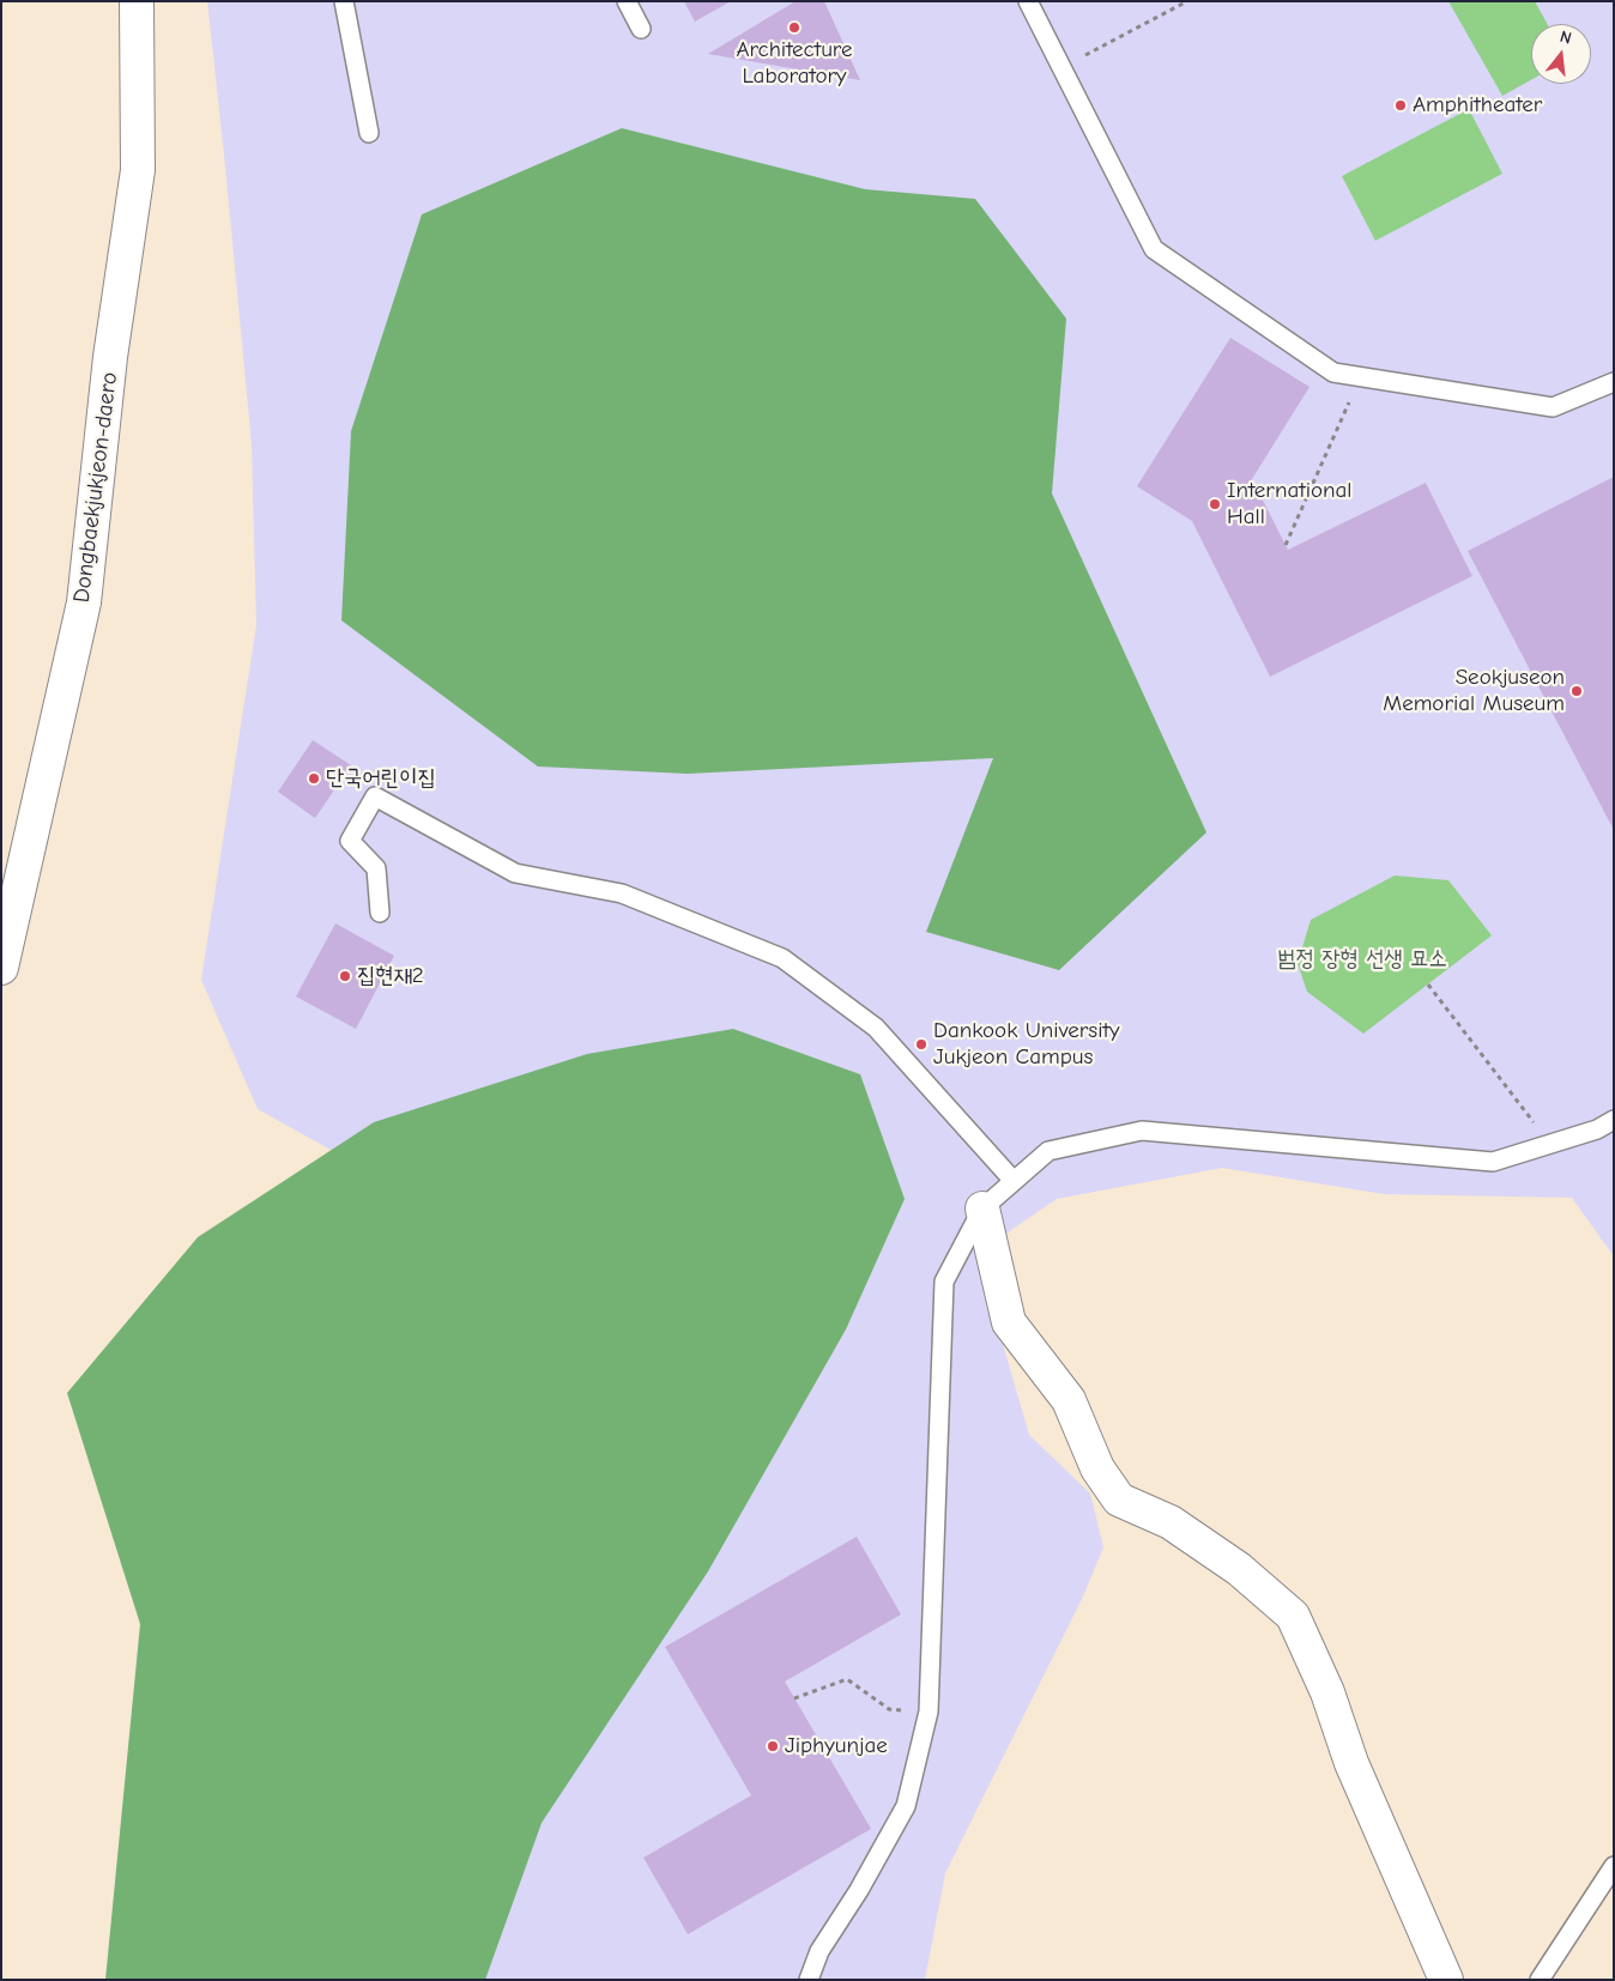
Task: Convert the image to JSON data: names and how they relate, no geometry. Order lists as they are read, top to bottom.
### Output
{
  "streets": {
    "main road": ["Dongbaekjukjeon-daero"]
  },
  "parks": ["범정 장형 선생 묘소"],
  "places": [
    "Architecture Laboratory",
    "Amphitheater",
    "International Hall",
    "Seokjuseon Memorial Museum",
    "단국어린이집",
    "집현재2",
    "Dankook University Jukjeon Campus",
    "Jiphyunjae"
  ],
  "north": "top"
}
